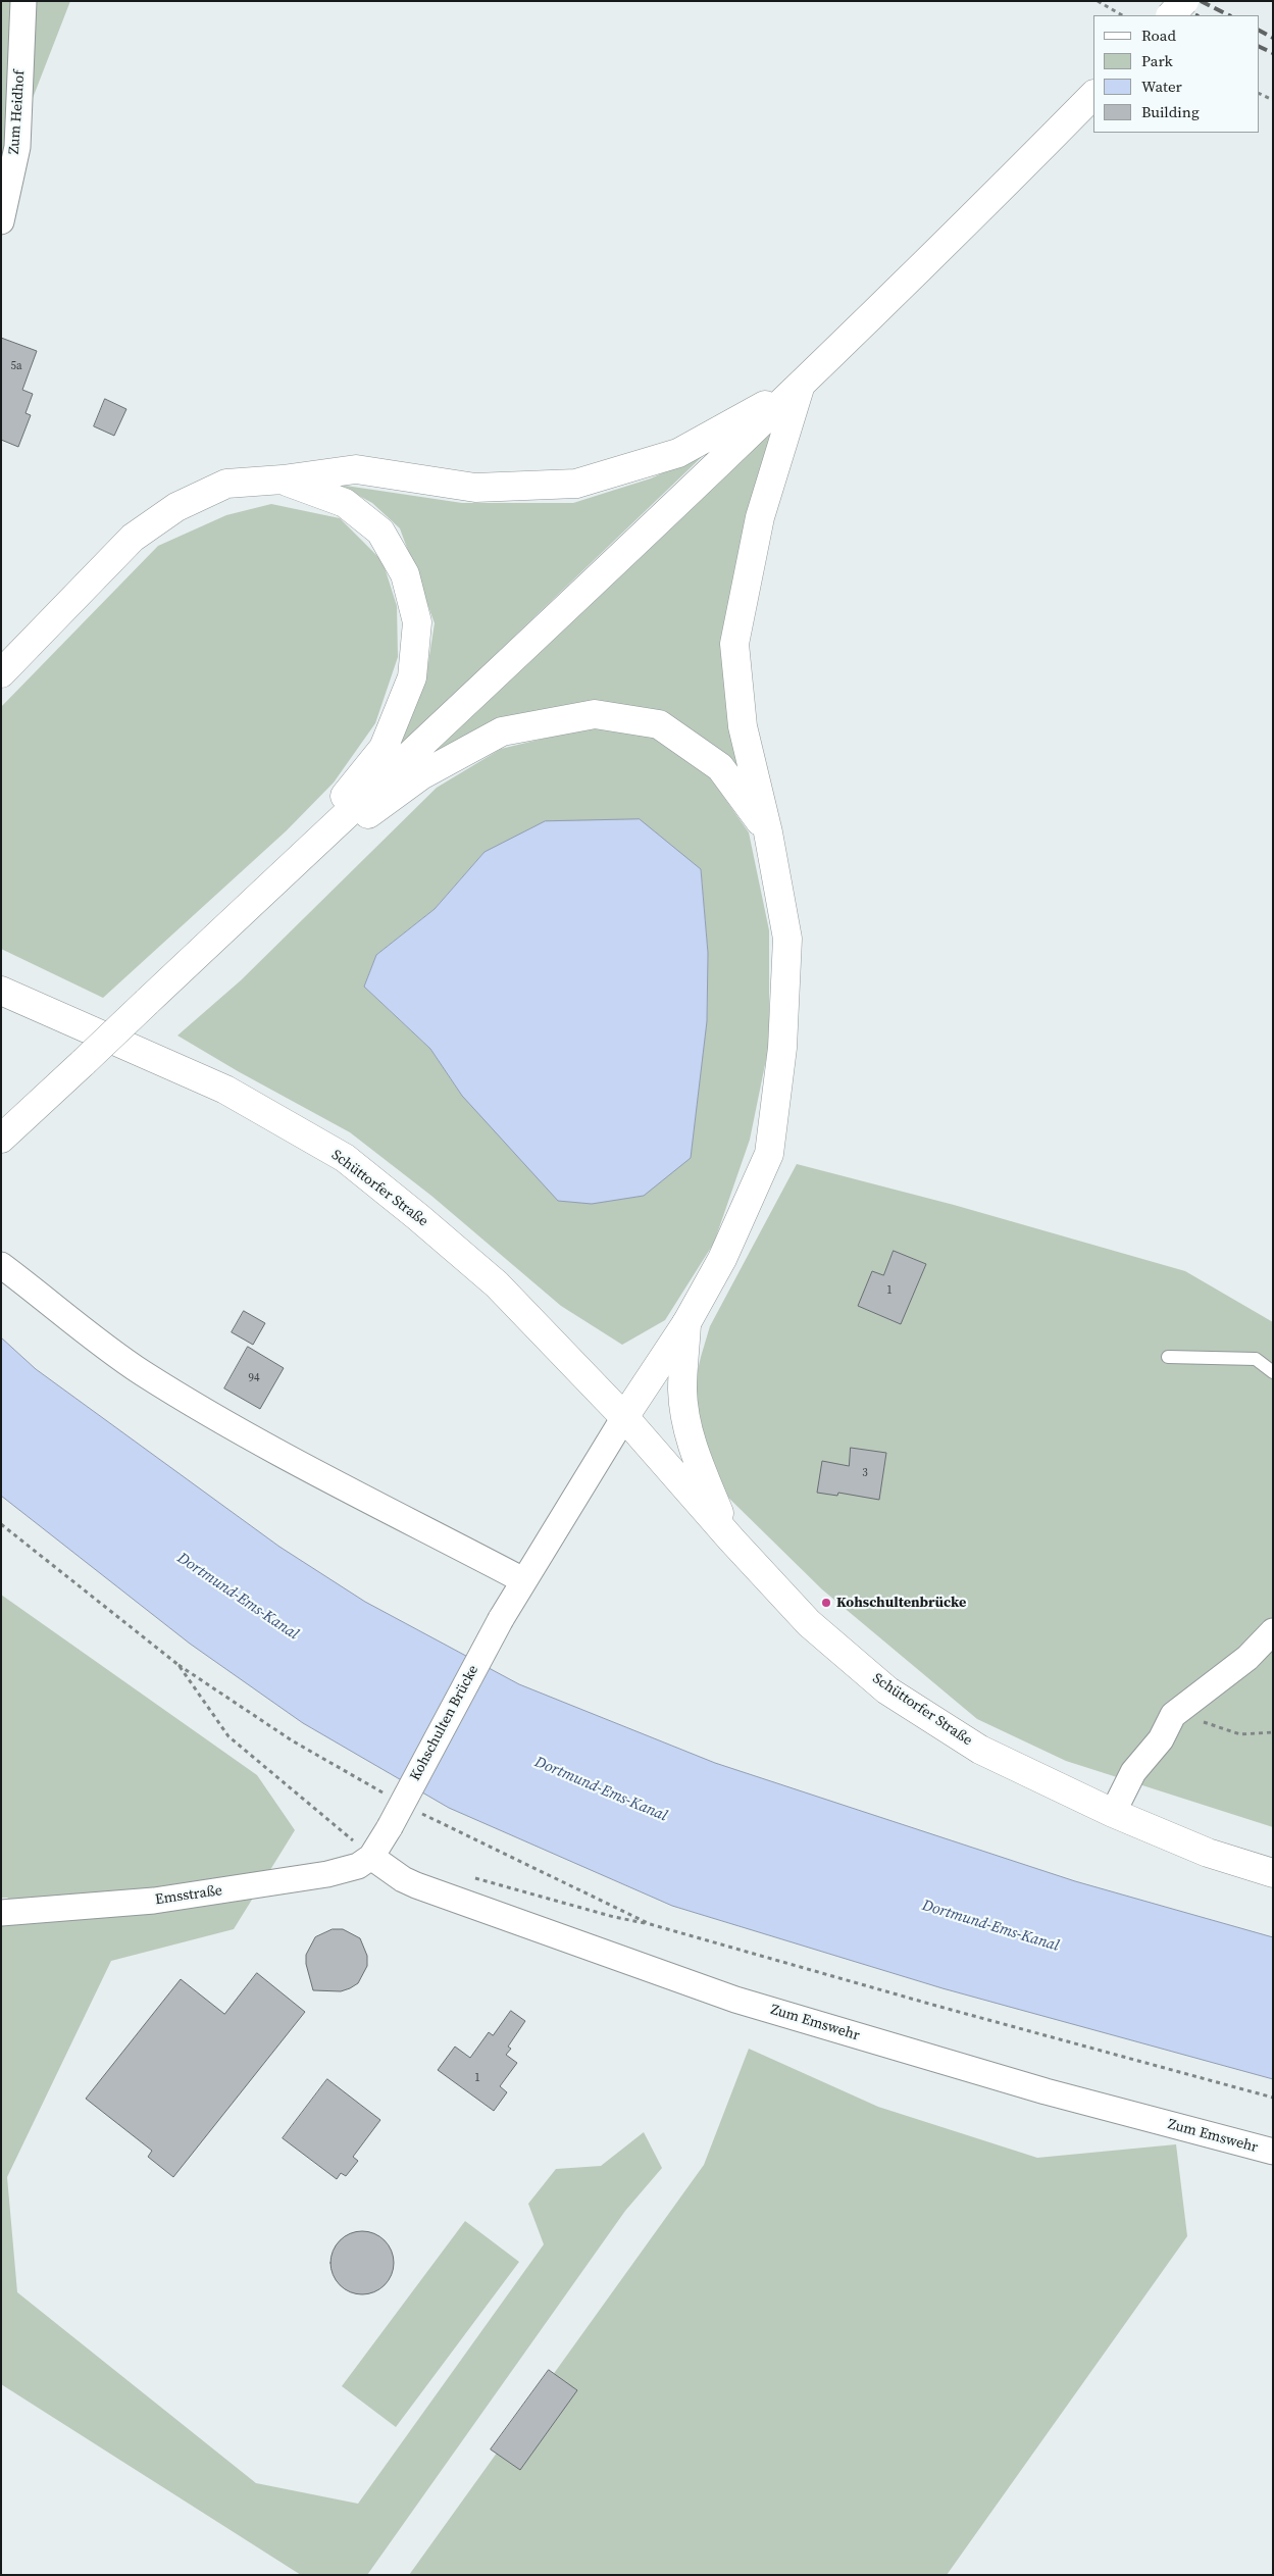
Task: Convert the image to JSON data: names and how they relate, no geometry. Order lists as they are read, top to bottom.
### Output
{
  "streets": {
    "main road": ["Schüttorfer Straße"],
    "street": [
      "Zum Heidhof",
      "Kohschulten Brücke",
      "Emsstraße",
      "Zum Emswehr"
    ]
  },
  "crossings": [
    ["Kohschulten Brücke", "Emsstraße"],
    ["Kohschulten Brücke", "Zum Emswehr"],
    ["Emsstraße", "Zum Emswehr"]
  ],
  "water": ["Dortmund-Ems-Kanal"],
  "places": ["Kohschultenbrücke"],
  "house_numbers": [
    "5a",
    "1",
    "94",
    "3",
    "1"
  ],
  "legend": [
    "Road",
    "Park",
    "Water",
    "Building"
  ]
}
